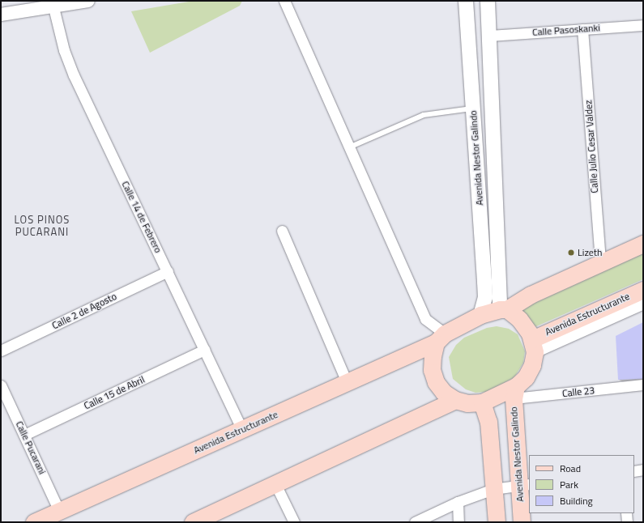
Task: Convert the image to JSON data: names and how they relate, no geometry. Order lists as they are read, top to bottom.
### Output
{
  "streets": {
    "main road": ["Avenida Nestor Galindo", "Avenida Estructurante"],
    "street": [
      "Calle Pasoskanki",
      "Calle Julio Cesar Valdez",
      "Calle 14 de Febrero",
      "Calle 2 de Agosto",
      "Calle 23",
      "Calle 15 de Abril",
      "Calle Pucarani"
    ]
  },
  "crossings": [
    ["Calle Pasoskanki", "Calle Julio Cesar Valdez"],
    ["Calle Pasoskanki", "Avenida Nestor Galindo"],
    ["Avenida Nestor Galindo", "Avenida Estructurante"],
    ["Avenida Nestor Galindo", "Calle 23"],
    ["Calle 14 de Febrero", "Calle 2 de Agosto"],
    ["Calle 14 de Febrero", "Avenida Estructurante"],
    ["Calle 14 de Febrero", "Calle 15 de Abril"],
    ["Avenida Estructurante", "Calle 23"],
    ["Avenida Estructurante", "Calle Pucarani"],
    ["Calle 15 de Abril", "Calle Pucarani"]
  ],
  "districts": ["LOS PINOS PUCARANI"],
  "places": ["Lizeth"],
  "legend": ["Road", "Park", "Building"]
}
